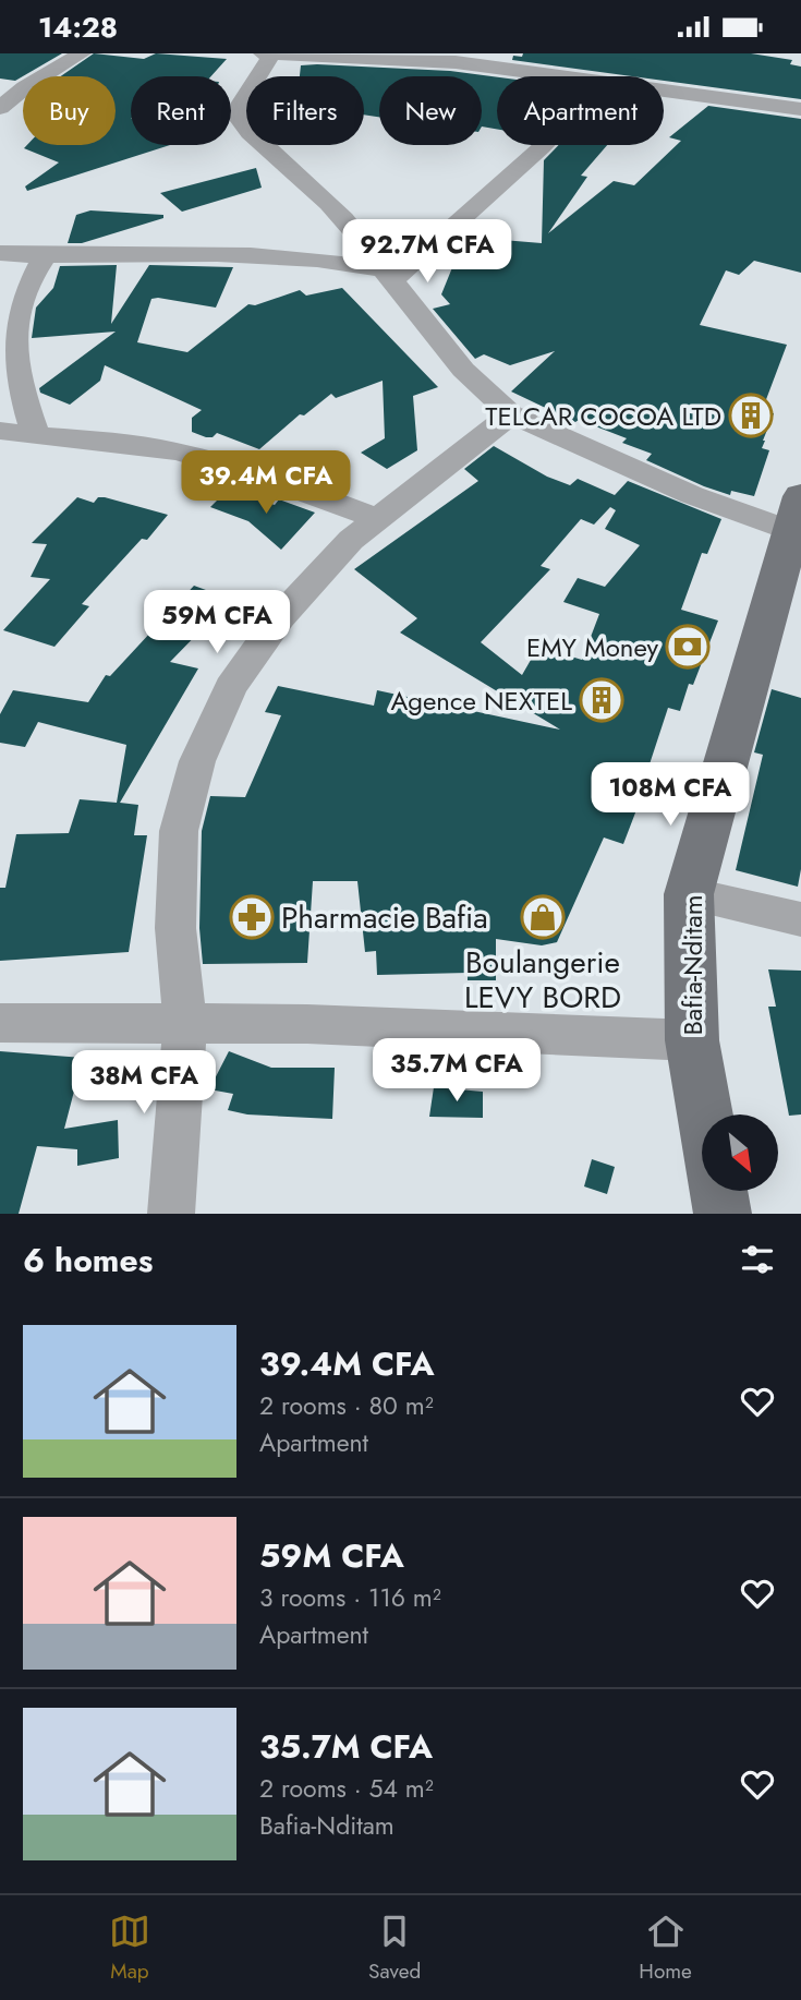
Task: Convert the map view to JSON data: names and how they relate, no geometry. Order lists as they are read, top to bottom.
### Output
{
  "streets": {
    "main road": ["Bafia-Nditam"]
  },
  "places": {
    "building": ["TELCAR COCOA LTD", "Agence NEXTEL"],
    "bank": ["EMY Money"],
    "pharmacy": ["Pharmacie Bafia"],
    "shop": ["Boulangerie LEVY BORD"]
  },
  "north": "bottom right",
  "page": {
    "status": "14:28",
    "chip": [
      "Buy",
      "Rent",
      "Filters",
      "New",
      "Apartment"
    ],
    "price": [
      "92.7M CFA",
      "39.4M CFA",
      "59M CFA",
      "108M CFA",
      "35.7M CFA",
      "38M CFA"
    ],
    "heading": "6 homes",
    "list": [
      {
        "name": "39.4M CFA",
        "note": "2 rooms · 80 m² · Apartment"
      },
      {
        "name": "59M CFA",
        "note": "3 rooms · 116 m² · Apartment"
      },
      {
        "name": "35.7M CFA",
        "note": "2 rooms · 54 m² · Bafia-Nditam"
      }
    ],
    "tabs": ["Map", "Saved", "Home"]
  }
}
